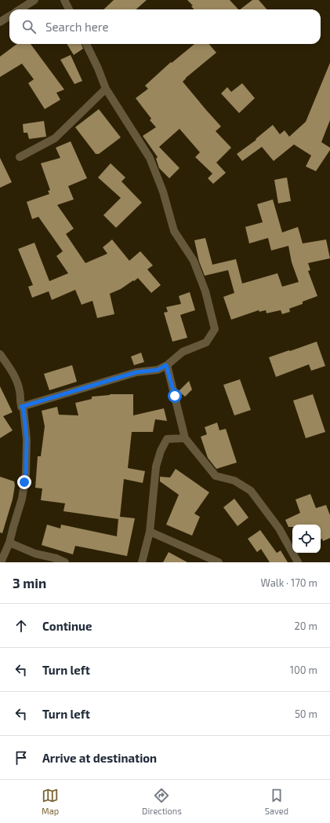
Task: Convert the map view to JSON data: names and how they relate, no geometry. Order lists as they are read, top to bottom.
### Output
{
  "page": {
    "search": "Search here",
    "heading": ["3 min", "Walk · 170 m"],
    "list": [
      ["Continue", "20 m"],
      ["Turn left", "100 m"],
      ["Turn left", "50 m"],
      "Arrive at destination"
    ],
    "nav": ["Map", "Directions", "Saved"]
  }
}
